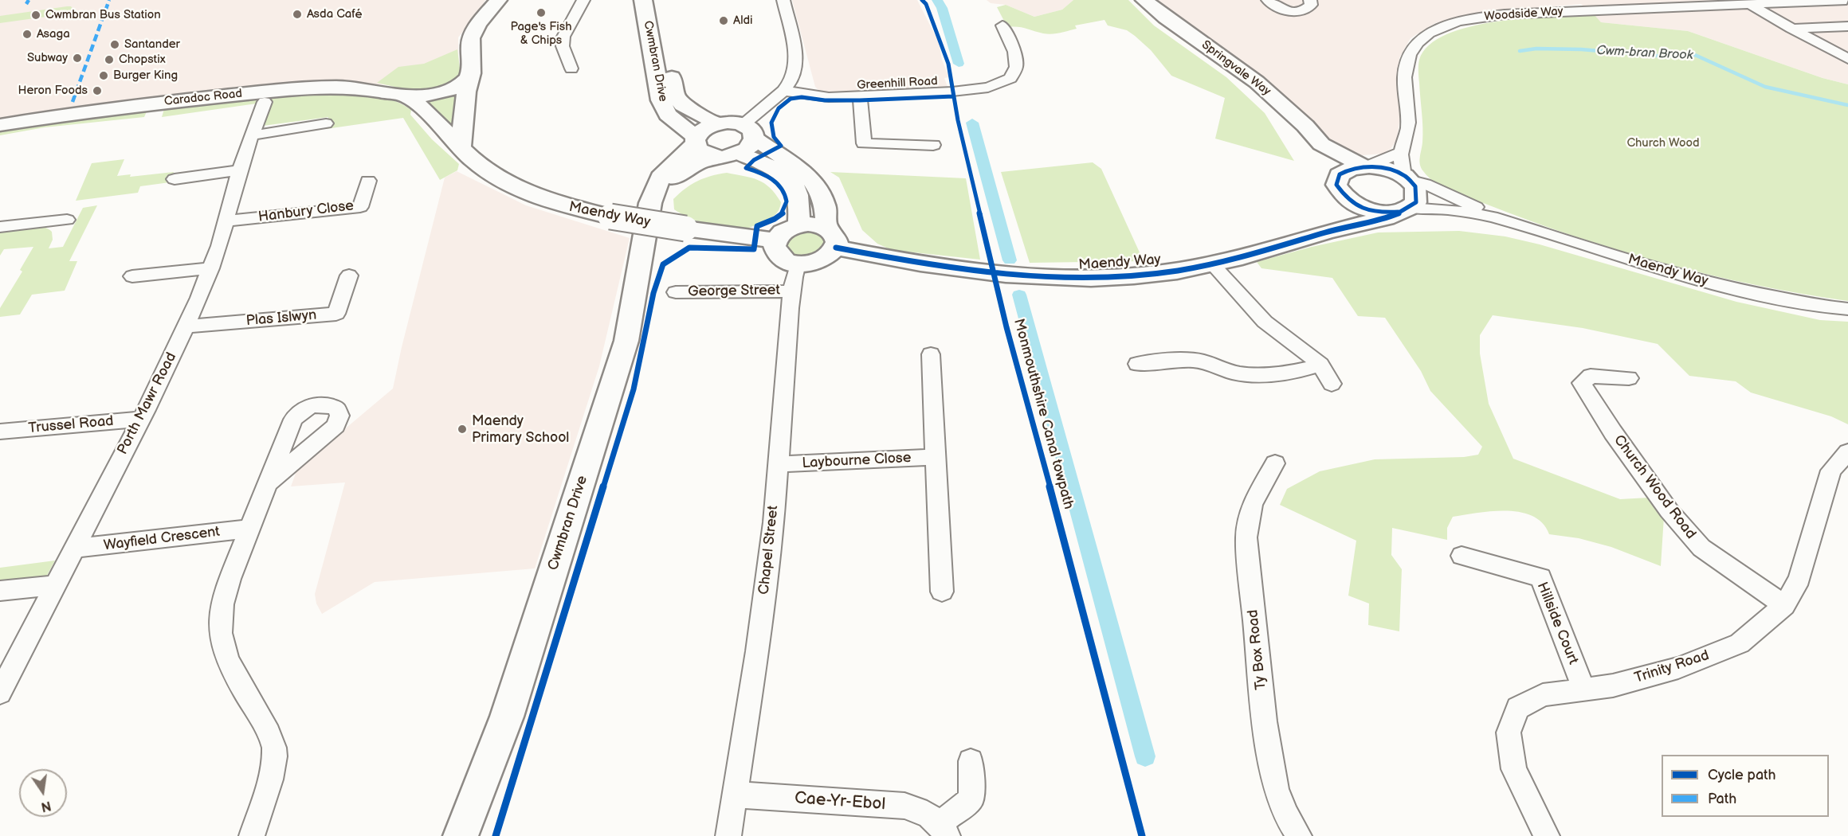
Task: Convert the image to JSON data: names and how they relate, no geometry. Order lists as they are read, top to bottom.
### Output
{
  "streets": {
    "street": [
      "Woodside Way",
      "Cwmbran Drive",
      "Springvale Way",
      "Greenhill Road",
      "Caradoc Road",
      "Hanbury Close",
      "Maendy Way",
      "George Street",
      "Plas Islwyn",
      "Porth Mawr Road",
      "Trussel Road",
      "Laybourne Close",
      "Church Wood Road",
      "Wayfield Crescent",
      "Chapel Street",
      "Hillside Court",
      "Ty Box Road",
      "Trinity Road",
      "Cae-Yr-Ebol"
    ],
    "cycle path": ["Monmouthshire Canal towpath"]
  },
  "crossings": [
    ["Woodside Way", "Maendy Way"],
    ["Cwmbran Drive", "Maendy Way"],
    ["Cwmbran Drive", "Chapel Street"],
    ["Springvale Way", "Maendy Way"],
    ["Caradoc Road", "Maendy Way"],
    ["Hanbury Close", "Porth Mawr Road"],
    ["Maendy Way", "Chapel Street"],
    ["George Street", "Chapel Street"],
    ["Plas Islwyn", "Porth Mawr Road"],
    ["Porth Mawr Road", "Trussel Road"],
    ["Porth Mawr Road", "Wayfield Crescent"],
    ["Laybourne Close", "Chapel Street"],
    ["Church Wood Road", "Trinity Road"],
    ["Chapel Street", "Cae-Yr-Ebol"],
    ["Hillside Court", "Trinity Road"]
  ],
  "water": ["Cwm-bran Brook"],
  "parks": ["Church Wood"],
  "places": [
    "Page's Fish & Chips",
    "Asda Café",
    "Cwmbran Bus Station",
    "Aldi",
    "Asaga",
    "Santander",
    "Subway",
    "Chopstix",
    "Burger King",
    "Heron Foods",
    "Maendy Primary School"
  ],
  "legend": ["Cycle path", "Path"],
  "north": "bottom"
}
